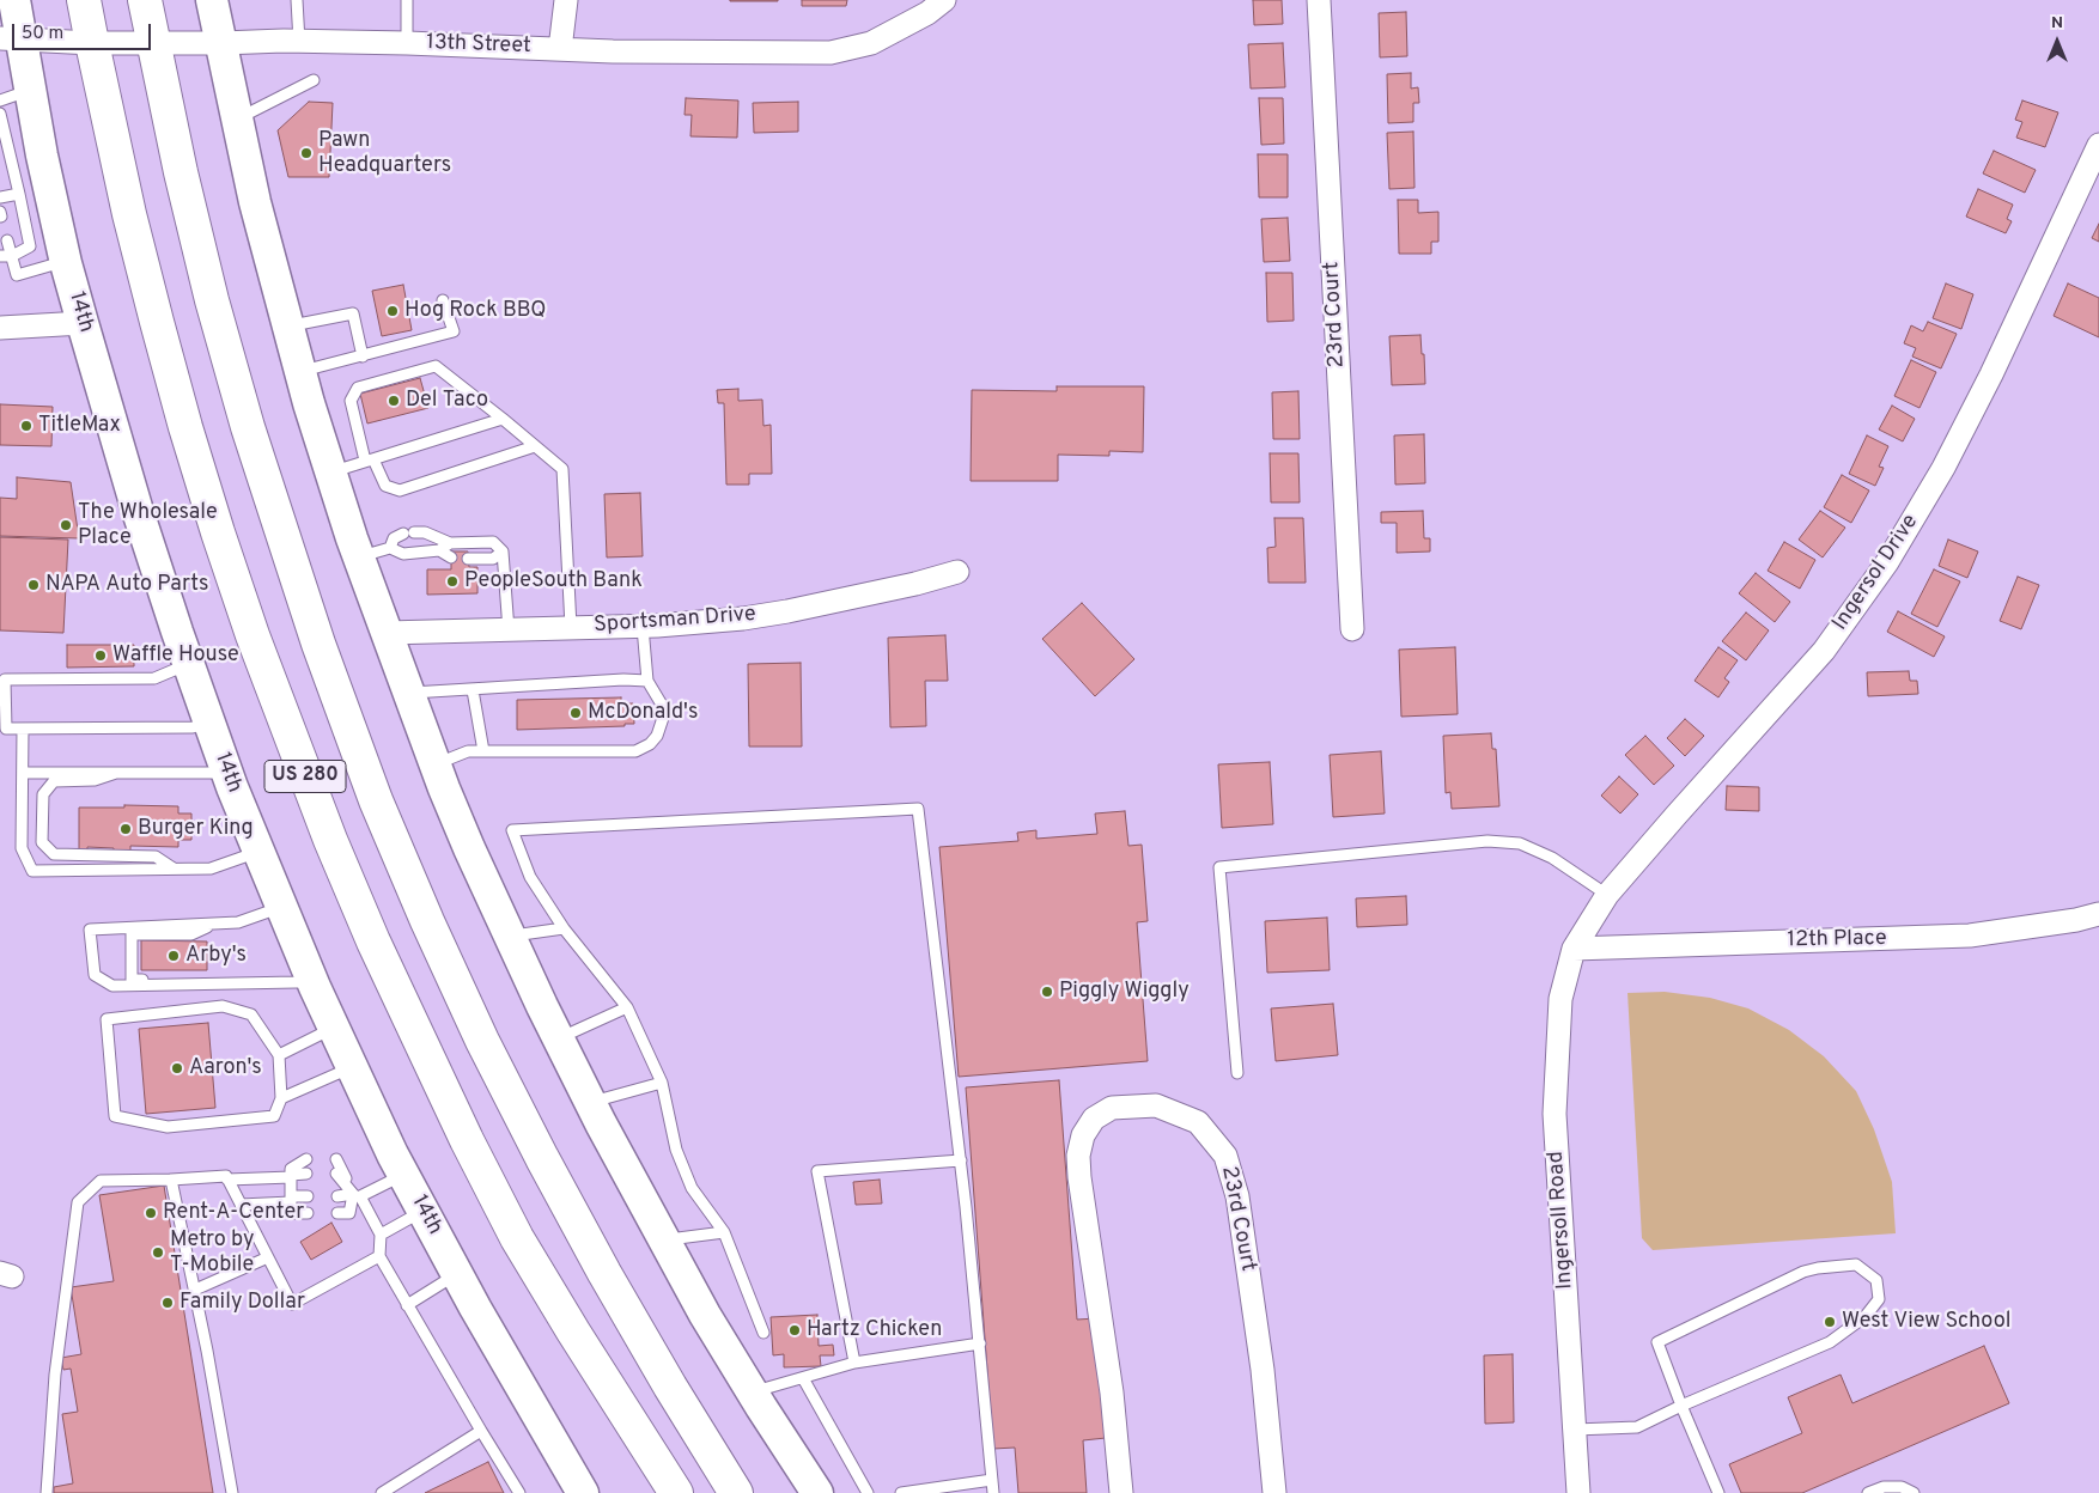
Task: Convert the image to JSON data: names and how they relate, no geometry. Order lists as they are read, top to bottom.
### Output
{
  "streets": {
    "highway": ["US 280"],
    "street": [
      "13th Street",
      "14th",
      "23rd Court",
      "Ingersol Drive",
      "Sportsman Drive",
      "12th Place",
      "Ingersoll Road"
    ]
  },
  "crossings": [
    ["13th Street", "14th"],
    ["13th Street", "US 280"],
    ["Ingersol Drive", "12th Place"],
    ["Ingersol Drive", "Ingersoll Road"],
    ["12th Place", "Ingersoll Road"]
  ],
  "places": [
    "Pawn Headquarters",
    "Hog Rock BBQ",
    "Del Taco",
    "TitleMax",
    "The Wholesale Place",
    "PeopleSouth Bank",
    "NAPA Auto Parts",
    "Waffle House",
    "McDonald's",
    "Burger King",
    "Arby's",
    "Piggly Wiggly",
    "Aaron's",
    "Rent-A-Center",
    "Metro by T-Mobile",
    "Family Dollar",
    "West View School",
    "Hartz Chicken"
  ],
  "scale_bar": "50 m",
  "north": "top"
}
